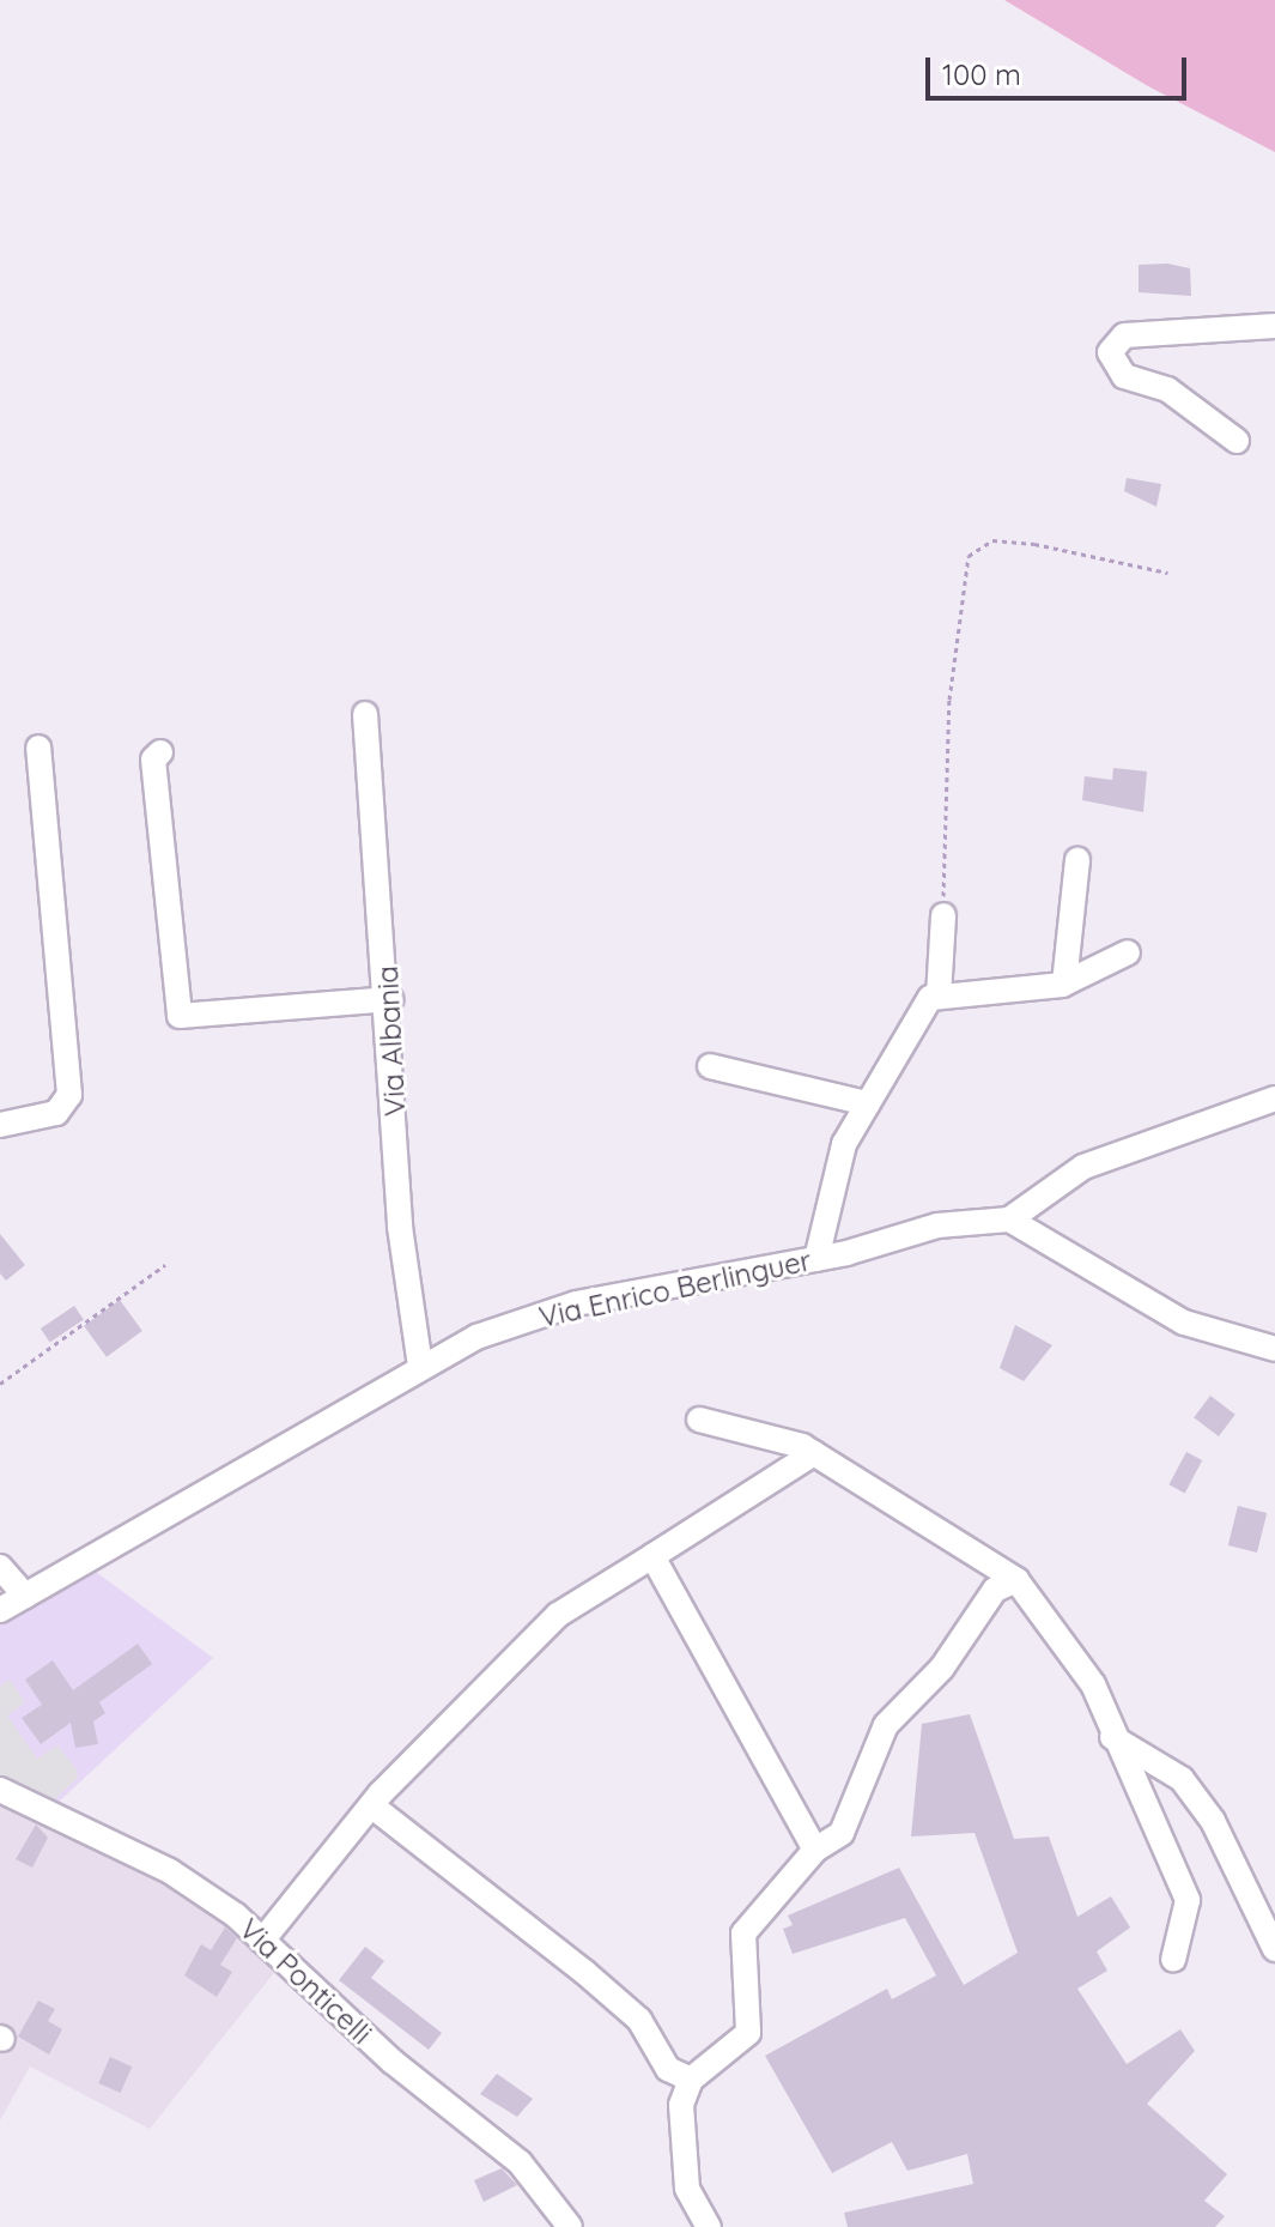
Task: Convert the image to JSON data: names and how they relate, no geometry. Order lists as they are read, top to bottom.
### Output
{
  "streets": {
    "street": ["Via Albania", "Via Enrico Berlinguer", "Via Ponticelli"]
  },
  "crossings": [
    ["Via Albania", "Via Enrico Berlinguer"]
  ],
  "scale_bar": "100 m"
}
